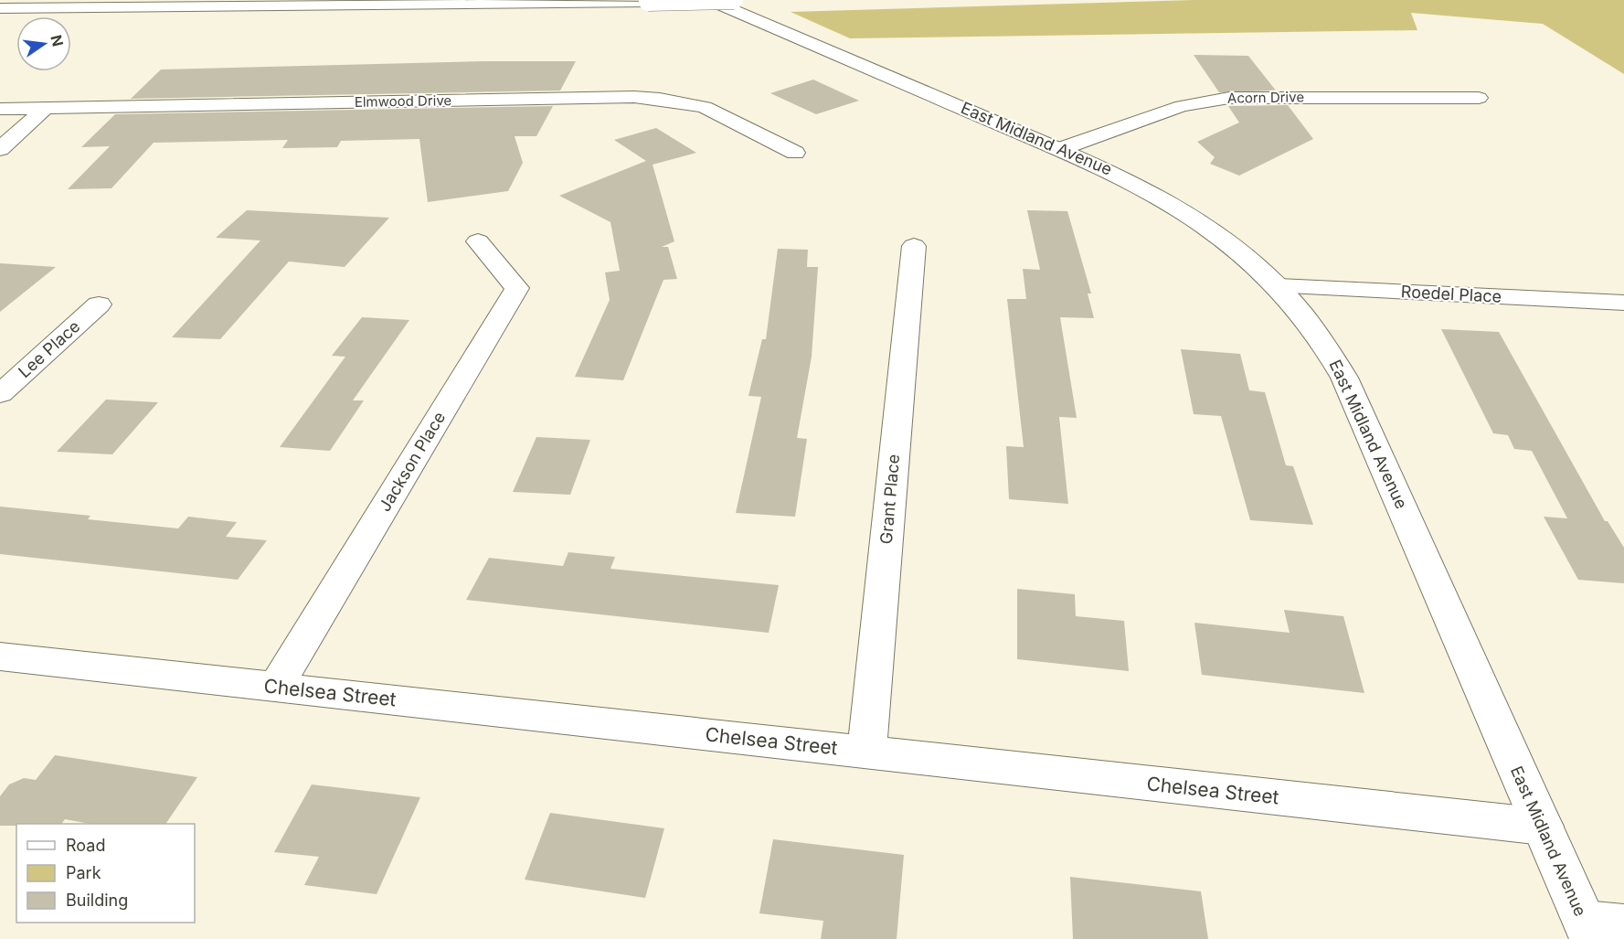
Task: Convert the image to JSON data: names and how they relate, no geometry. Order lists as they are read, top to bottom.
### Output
{
  "streets": {
    "main road": [
      "Acorn Drive",
      "Elmwood Drive",
      "East Midland Avenue",
      "Roedel Place",
      "Lee Place",
      "Jackson Place",
      "Grant Place",
      "Chelsea Street"
    ]
  },
  "crossings": [
    ["Acorn Drive", "East Midland Avenue"],
    ["East Midland Avenue", "Roedel Place"],
    ["East Midland Avenue", "Chelsea Street"],
    ["Jackson Place", "Chelsea Street"],
    ["Grant Place", "Chelsea Street"]
  ],
  "legend": ["Road", "Park", "Building"],
  "north": "right"
}
